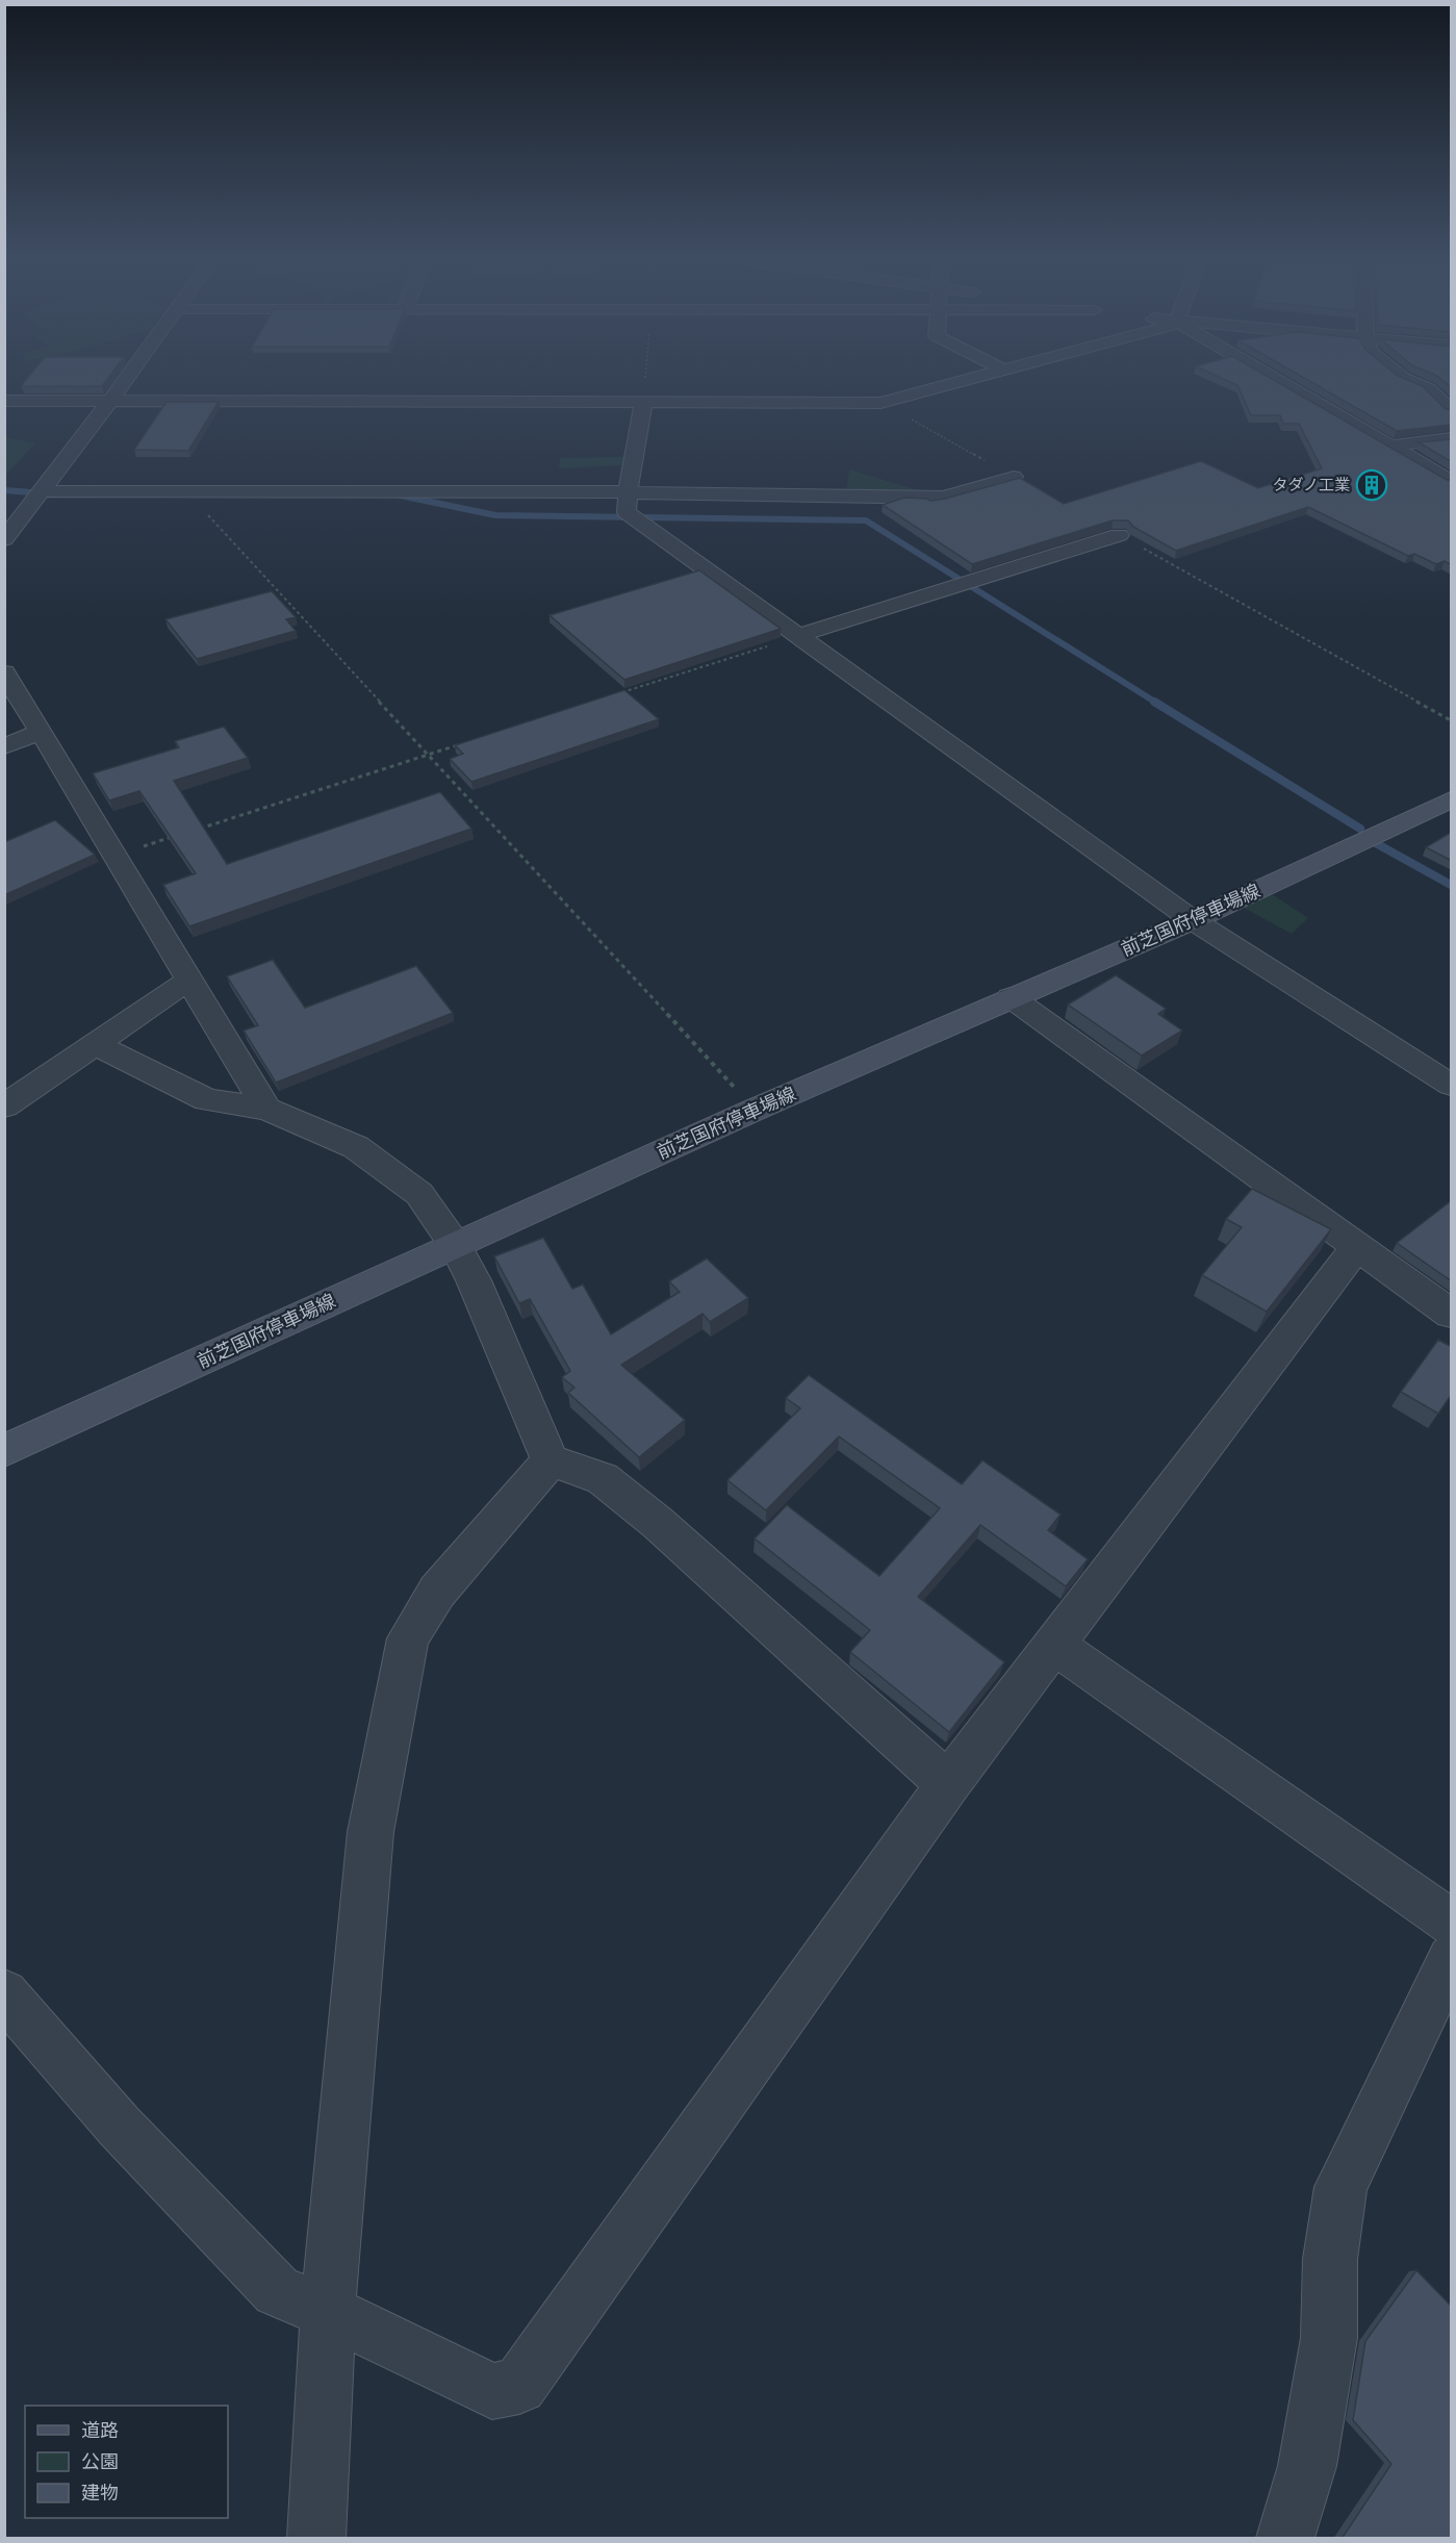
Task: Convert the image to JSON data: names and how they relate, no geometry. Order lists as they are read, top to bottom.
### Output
{
  "streets": {
    "main road": ["前芝国府停車場線"]
  },
  "places": {
    "building": ["タダノ工業"]
  },
  "legend": ["道路", "公園", "建物"]
}
